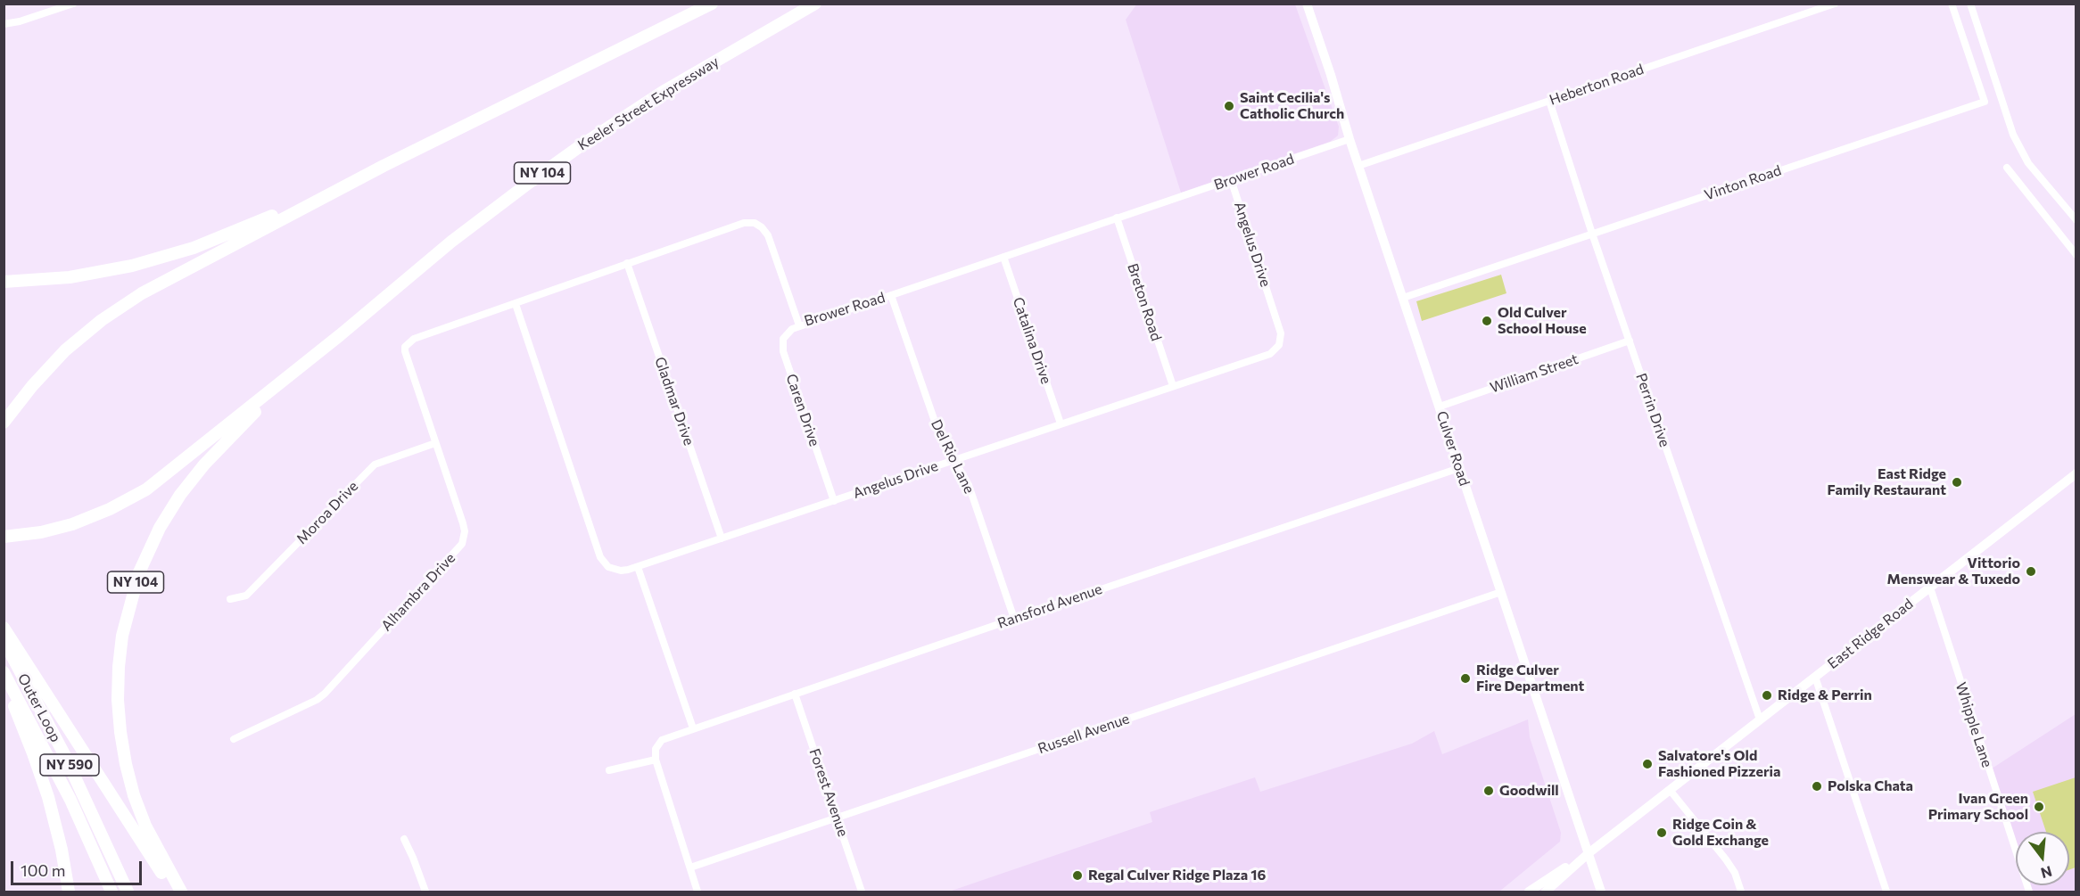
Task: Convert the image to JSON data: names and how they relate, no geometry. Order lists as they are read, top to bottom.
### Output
{
  "streets": {
    "highway": [
      "Keeler Street Expressway",
      "NY 104",
      "Outer Loop",
      "NY 590"
    ],
    "main road": ["Culver Road", "East Ridge Road"],
    "street": [
      "Heberton Road",
      "Brower Road",
      "Vinton Road",
      "Angelus Drive",
      "Breton Road",
      "Catalina Drive",
      "William Street",
      "Gladmar Drive",
      "Caren Drive",
      "Perrin Drive",
      "Del Rio Lane",
      "Moroa Drive",
      "Alhambra Drive",
      "Ransford Avenue",
      "Whipple Lane",
      "Russell Avenue",
      "Forest Avenue"
    ]
  },
  "crossings": [
    ["Heberton Road", "Perrin Drive"],
    ["Heberton Road", "Culver Road"],
    ["Keeler Street Expressway", "NY 104"],
    ["Brower Road", "Angelus Drive"],
    ["Brower Road", "Breton Road"],
    ["Brower Road", "Catalina Drive"],
    ["Brower Road", "Gladmar Drive"],
    ["Brower Road", "Caren Drive"],
    ["Brower Road", "Culver Road"],
    ["Brower Road", "Del Rio Lane"],
    ["Brower Road", "Alhambra Drive"],
    ["Vinton Road", "Perrin Drive"],
    ["Vinton Road", "Culver Road"],
    ["Angelus Drive", "Breton Road"],
    ["Angelus Drive", "Catalina Drive"],
    ["Angelus Drive", "Gladmar Drive"],
    ["Angelus Drive", "Caren Drive"],
    ["Angelus Drive", "Del Rio Lane"],
    ["William Street", "Perrin Drive"],
    ["William Street", "Culver Road"],
    ["Perrin Drive", "East Ridge Road"],
    ["Culver Road", "Ransford Avenue"],
    ["Culver Road", "East Ridge Road"],
    ["Culver Road", "Russell Avenue"],
    ["Del Rio Lane", "Ransford Avenue"],
    ["Moroa Drive", "Alhambra Drive"],
    ["Ransford Avenue", "Forest Avenue"],
    ["East Ridge Road", "Whipple Lane"],
    ["Russell Avenue", "Forest Avenue"]
  ],
  "places": [
    "Saint Cecilia's Catholic Church",
    "Old Culver School House",
    "East Ridge Family Restaurant",
    "Vittorio Menswear & Tuxedo",
    "Ridge Culver Fire Department",
    "Ridge & Perrin",
    "Salvatore's Old Fashioned Pizzeria",
    "Polska Chata",
    "Goodwill",
    "Ivan Green Primary School",
    "Ridge Coin & Gold Exchange",
    "Regal Culver Ridge Plaza 16"
  ],
  "scale_bar": "100 m",
  "north": "bottom"
}
